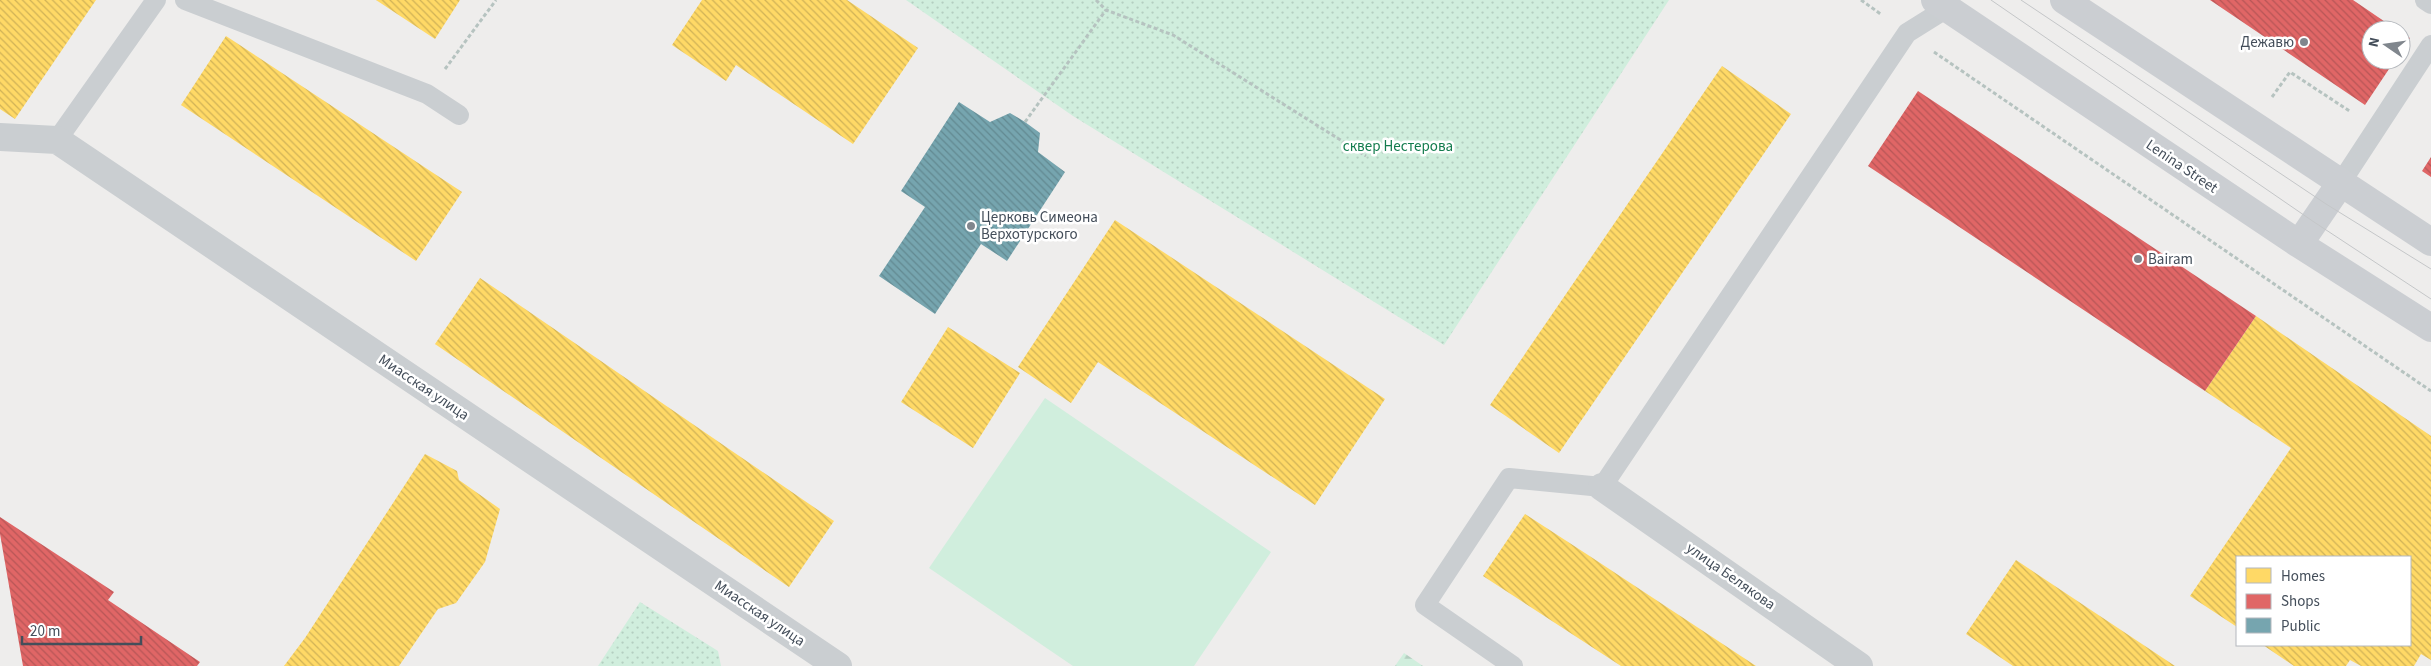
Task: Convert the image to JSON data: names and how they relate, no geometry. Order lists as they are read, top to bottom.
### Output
{
  "streets": {
    "street": ["Lenina Street", "Миасская улица", "улица Белякова"]
  },
  "parks": ["сквер Нестерова"],
  "places": ["Дежавю", "Церковь Симеона Верхотурского", "Bairam"],
  "legend": ["Homes", "Shops", "Public"],
  "scale_bar": "20 m",
  "north": "left"
}
